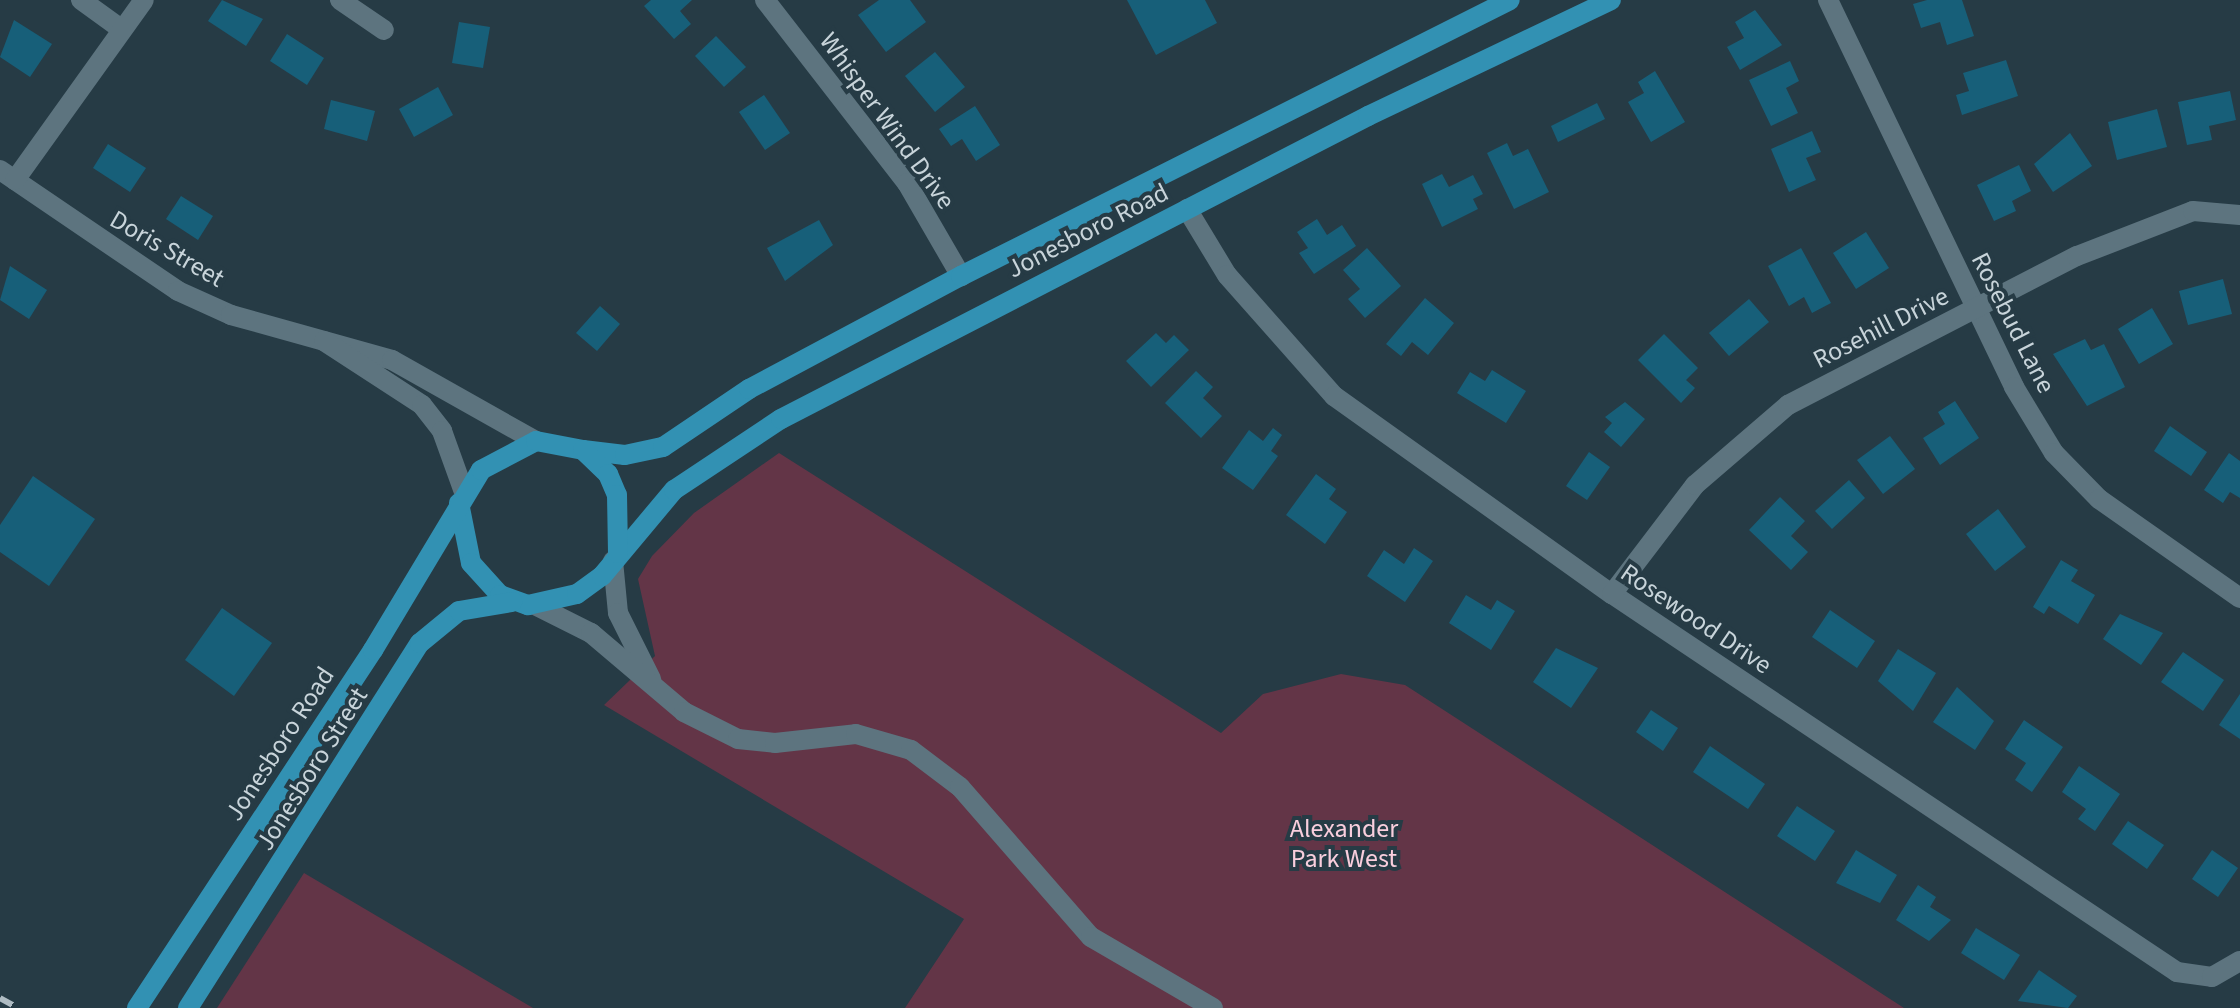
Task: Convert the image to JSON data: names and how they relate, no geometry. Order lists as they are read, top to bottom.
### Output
{
  "streets": {
    "main road": ["Jonesboro Road", "Jonesboro Street"],
    "street": [
      "Whisper Wind Drive",
      "Doris Street",
      "Rosebud Lane",
      "Rosehill Drive",
      "Rosewood Drive"
    ]
  },
  "crossings": [
    ["Whisper Wind Drive", "Jonesboro Road"],
    ["Jonesboro Road", "Doris Street"],
    ["Jonesboro Road", "Rosewood Drive"],
    ["Jonesboro Road", "Jonesboro Street"],
    ["Doris Street", "Jonesboro Street"],
    ["Rosebud Lane", "Rosehill Drive"],
    ["Rosehill Drive", "Rosewood Drive"]
  ],
  "parks": ["Alexander Park West"]
}
